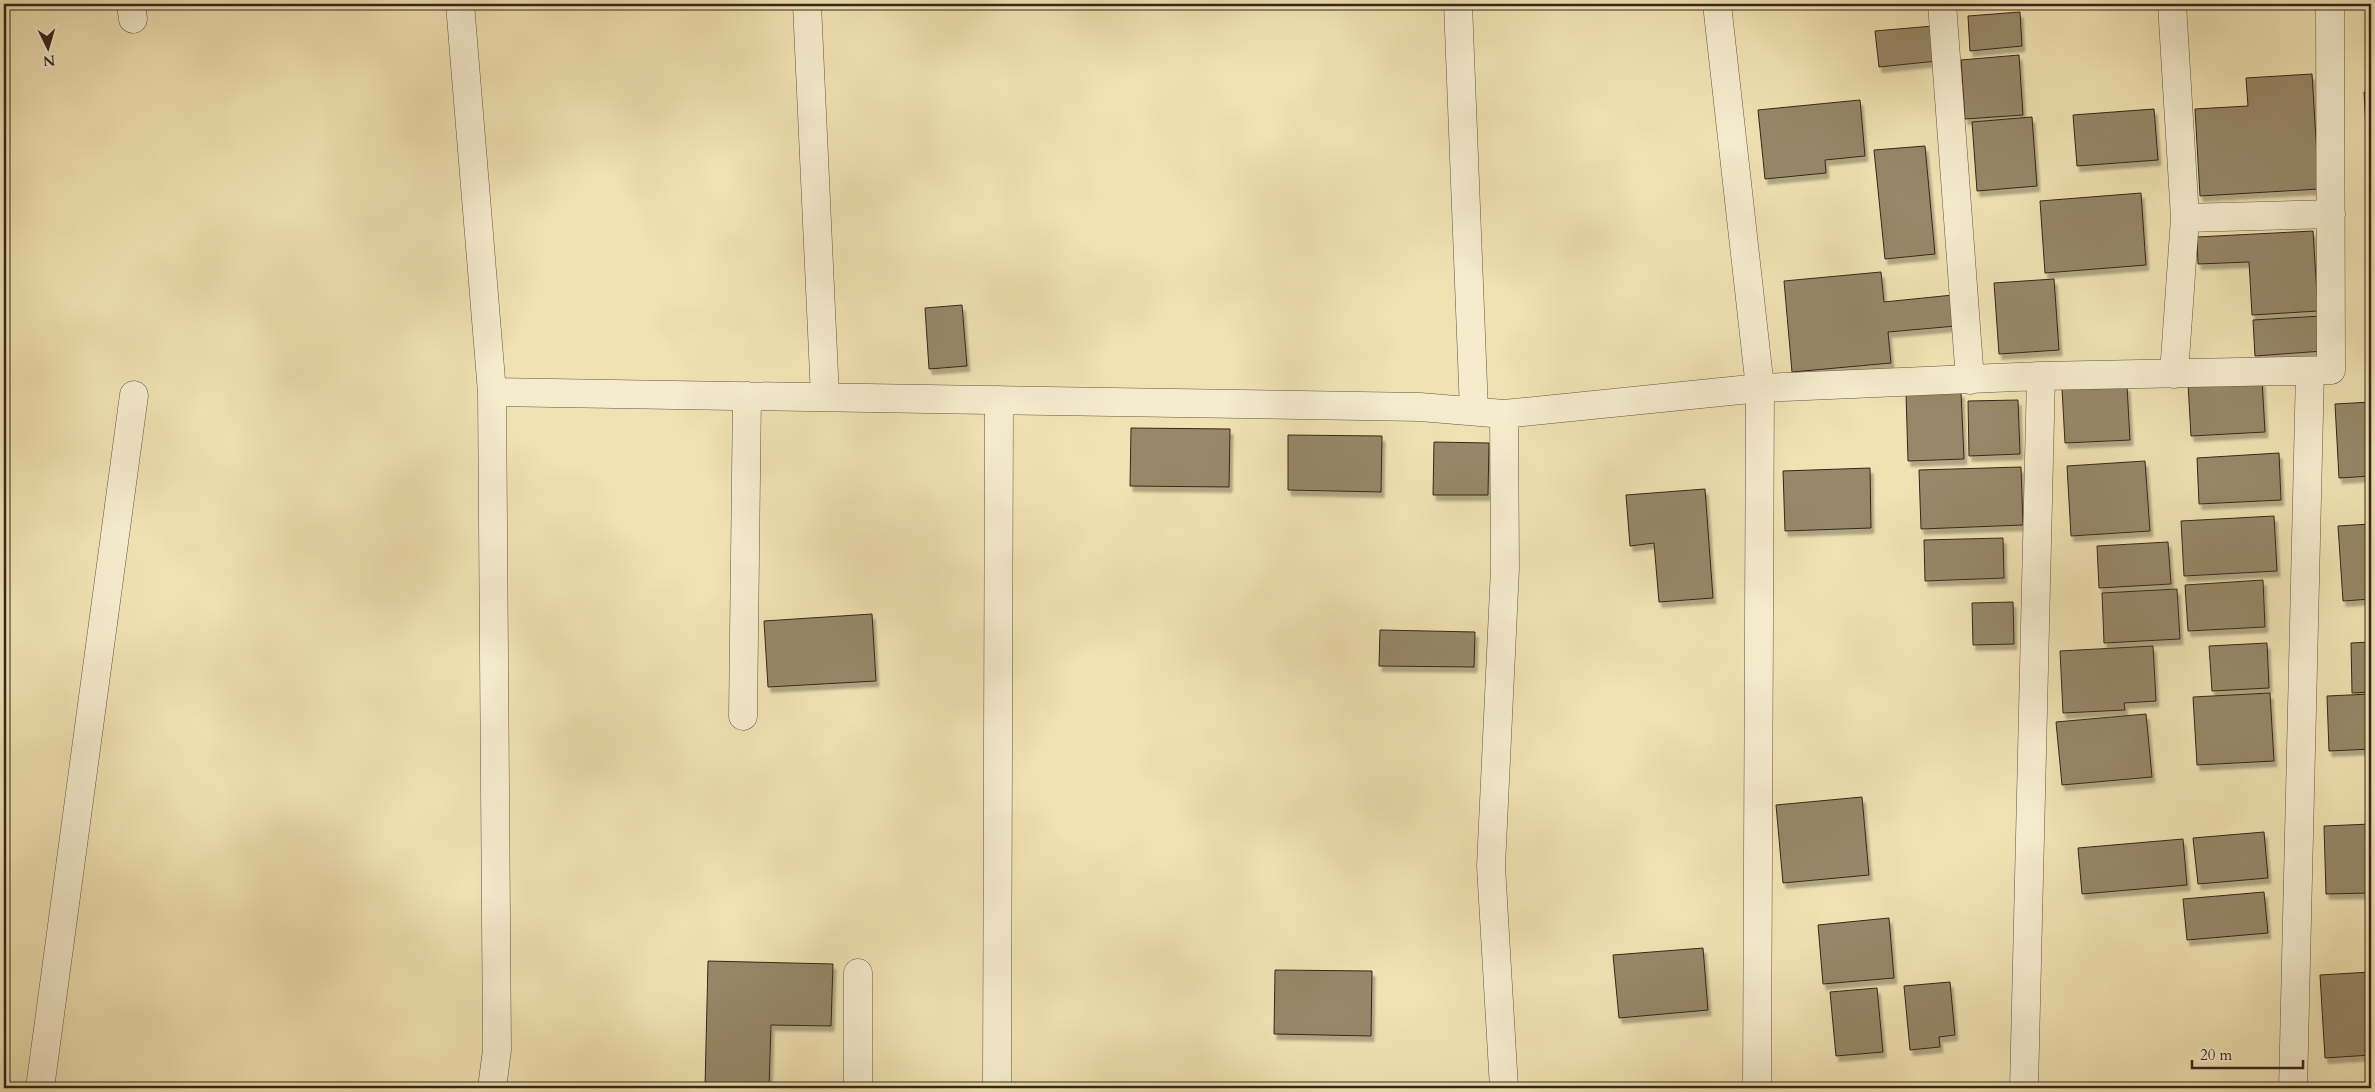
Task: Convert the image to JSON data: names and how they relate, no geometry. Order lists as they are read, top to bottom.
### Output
{
  "scale_bar": "20 m",
  "north": "bottom"
}
